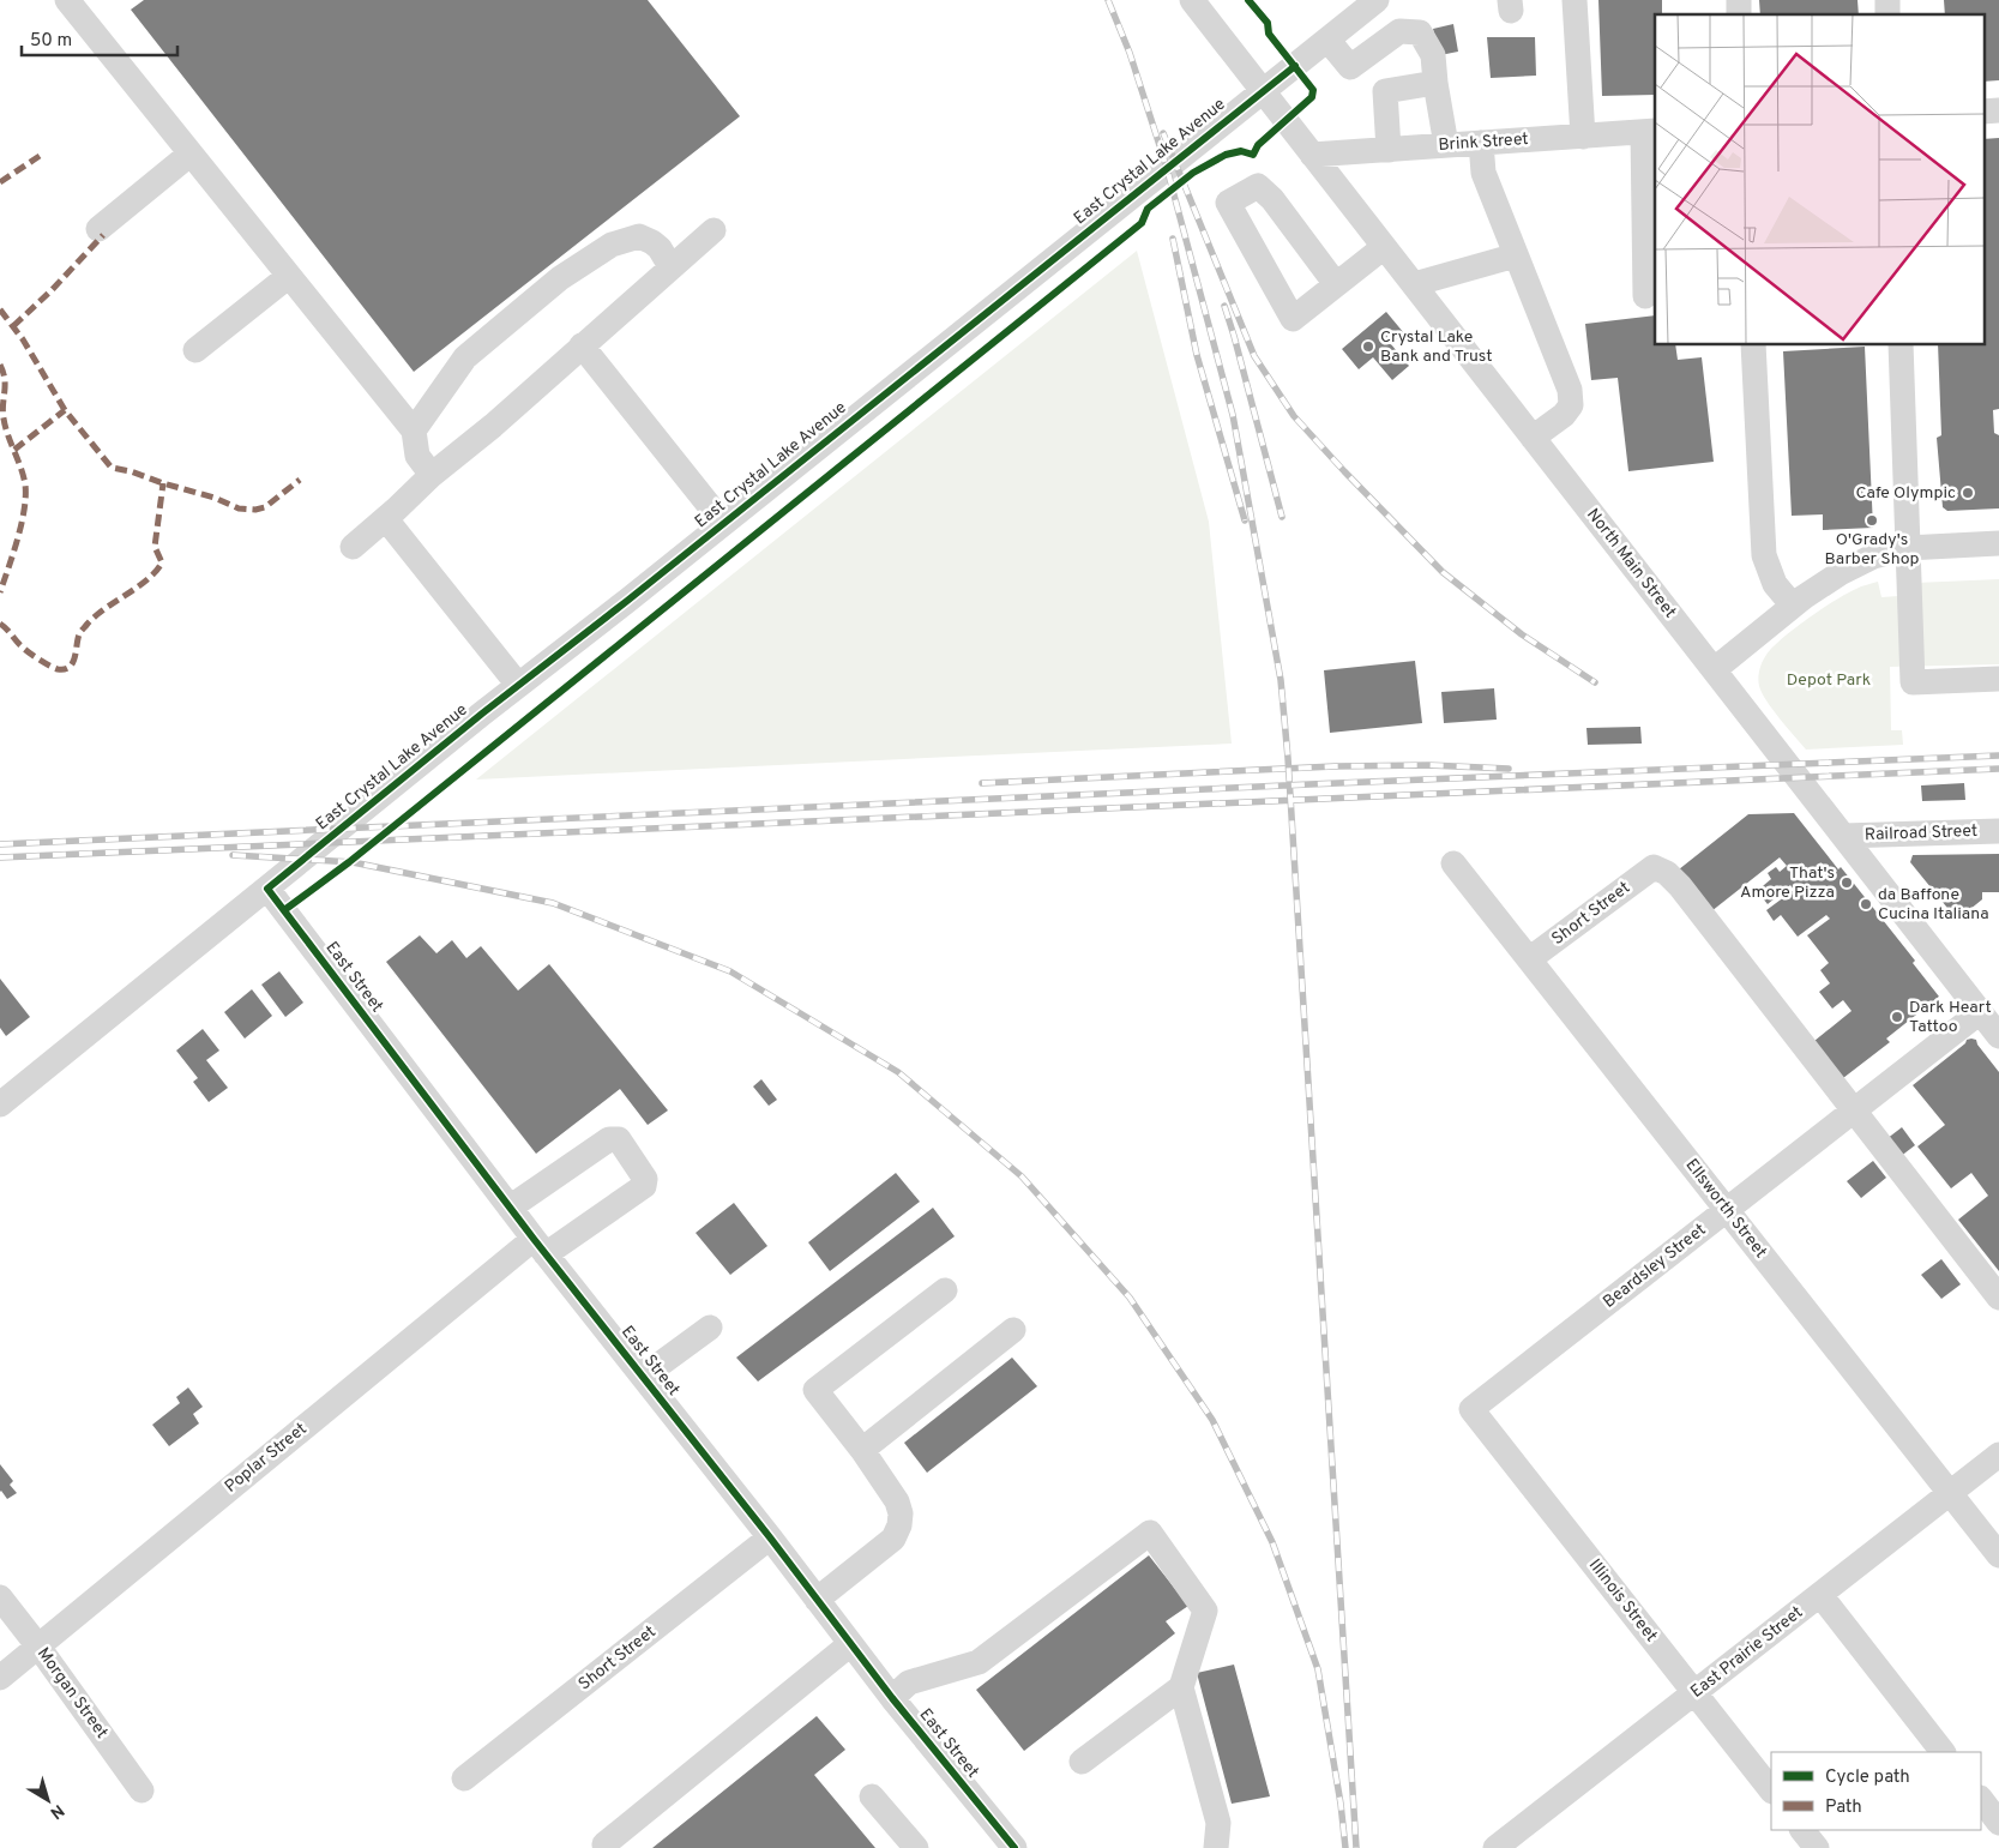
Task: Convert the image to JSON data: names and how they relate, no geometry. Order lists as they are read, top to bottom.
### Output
{
  "streets": {
    "street": [
      "Brink Street",
      "East Crystal Lake Avenue",
      "North Main Street",
      "Railroad Street",
      "Short Street",
      "East Street",
      "Ellsworth Street",
      "Beardsley Street",
      "Poplar Street",
      "Illinois Street",
      "East Prairie Street",
      "Morgan Street"
    ]
  },
  "crossings": [
    ["Brink Street", "North Main Street"],
    ["East Crystal Lake Avenue", "North Main Street"],
    ["East Crystal Lake Avenue", "East Street"],
    ["North Main Street", "Railroad Street"],
    ["North Main Street", "Beardsley Street"],
    ["Short Street", "East Street"],
    ["Short Street", "Ellsworth Street"],
    ["Short Street", "Beardsley Street"],
    ["East Street", "Poplar Street"],
    ["Ellsworth Street", "Beardsley Street"],
    ["Ellsworth Street", "East Prairie Street"],
    ["Beardsley Street", "Illinois Street"],
    ["Poplar Street", "Morgan Street"],
    ["Illinois Street", "East Prairie Street"]
  ],
  "parks": ["Depot Park"],
  "places": [
    "Crystal Lake Bank and Trust",
    "Cafe Olympic",
    "O'Grady's Barber Shop",
    "That's Amore Pizza",
    "da Baffone Cucina Italiana",
    "Dark Heart Tattoo"
  ],
  "legend": ["Cycle path", "Path"],
  "scale_bar": "50 m",
  "north": "bottom right"
}
